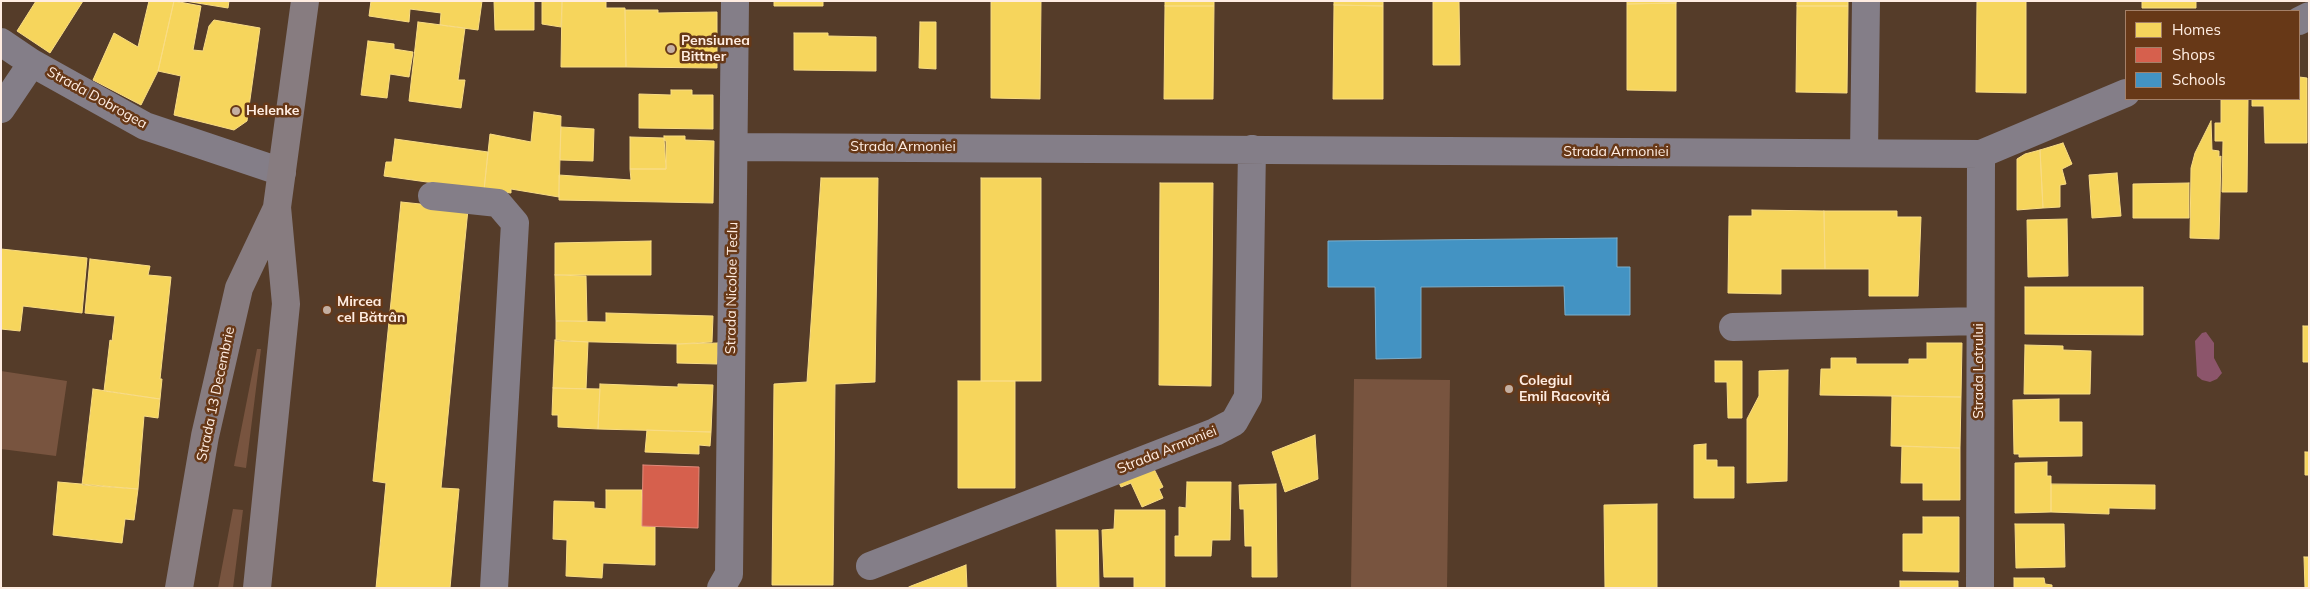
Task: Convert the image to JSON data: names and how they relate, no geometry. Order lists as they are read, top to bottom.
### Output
{
  "streets": {
    "main road": ["Strada 13 Decembrie"],
    "street": [
      "Strada Dobrogea",
      "Strada Armoniei",
      "Strada Nicolae Teclu",
      "Strada Lotrului"
    ]
  },
  "crossings": [
    ["Strada Dobrogea", "Strada 13 Decembrie"],
    ["Strada Armoniei", "Strada Nicolae Teclu"],
    ["Strada Armoniei", "Strada Lotrului"]
  ],
  "places": [
    "Pensiunea Bittner",
    "Helenke",
    "Mircea cel Bătrân",
    "Colegiul Emil Racoviță"
  ],
  "legend": ["Homes", "Shops", "Schools"]
}
